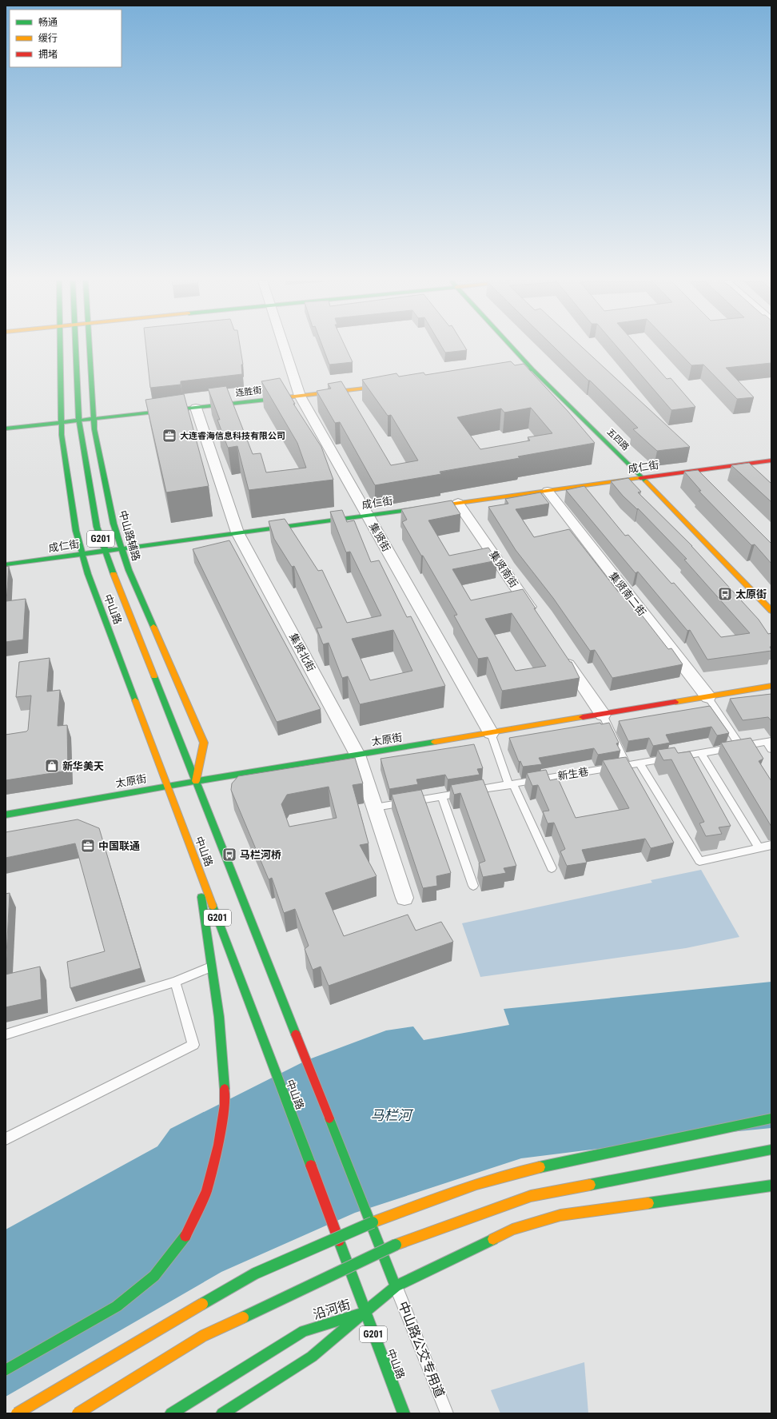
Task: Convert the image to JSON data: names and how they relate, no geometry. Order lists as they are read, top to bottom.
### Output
{
  "streets": {
    "main road": [
      "连胜街",
      "五四路",
      "成仁街",
      "中山路辅路",
      "G201",
      "中山路",
      "太原街",
      "沿河街"
    ],
    "street": [
      "集贤街",
      "集贤南街",
      "集贤南二街",
      "集贤北街"
    ],
    "lane": ["新生巷", "中山路公交专用道"]
  },
  "crossings": [
    ["连胜街", "中山路辅路"],
    ["连胜街", "集贤街"],
    ["连胜街", "中山路"],
    ["连胜街", "集贤北街"],
    ["五四路", "成仁街"],
    ["成仁街", "中山路辅路"],
    ["成仁街", "集贤街"],
    ["成仁街", "集贤南街"],
    ["成仁街", "集贤南二街"],
    ["成仁街", "中山路"],
    ["成仁街", "集贤北街"],
    ["中山路辅路", "中山路"],
    ["中山路辅路", "太原街"],
    ["集贤街", "太原街"],
    ["集贤南二街", "太原街"],
    ["中山路", "太原街"],
    ["中山路", "沿河街"],
    ["中山路", "中山路公交专用道"],
    ["集贤北街", "太原街"],
    ["集贤北街", "新生巷"]
  ],
  "water": ["马栏河"],
  "places": {
    "office": ["大连睿海信息科技有限公司", "中国联通"],
    "bus stop": ["太原街", "马栏河桥"],
    "shop": ["新华美天"]
  },
  "legend": ["畅通", "缓行", "拥堵"]
}
